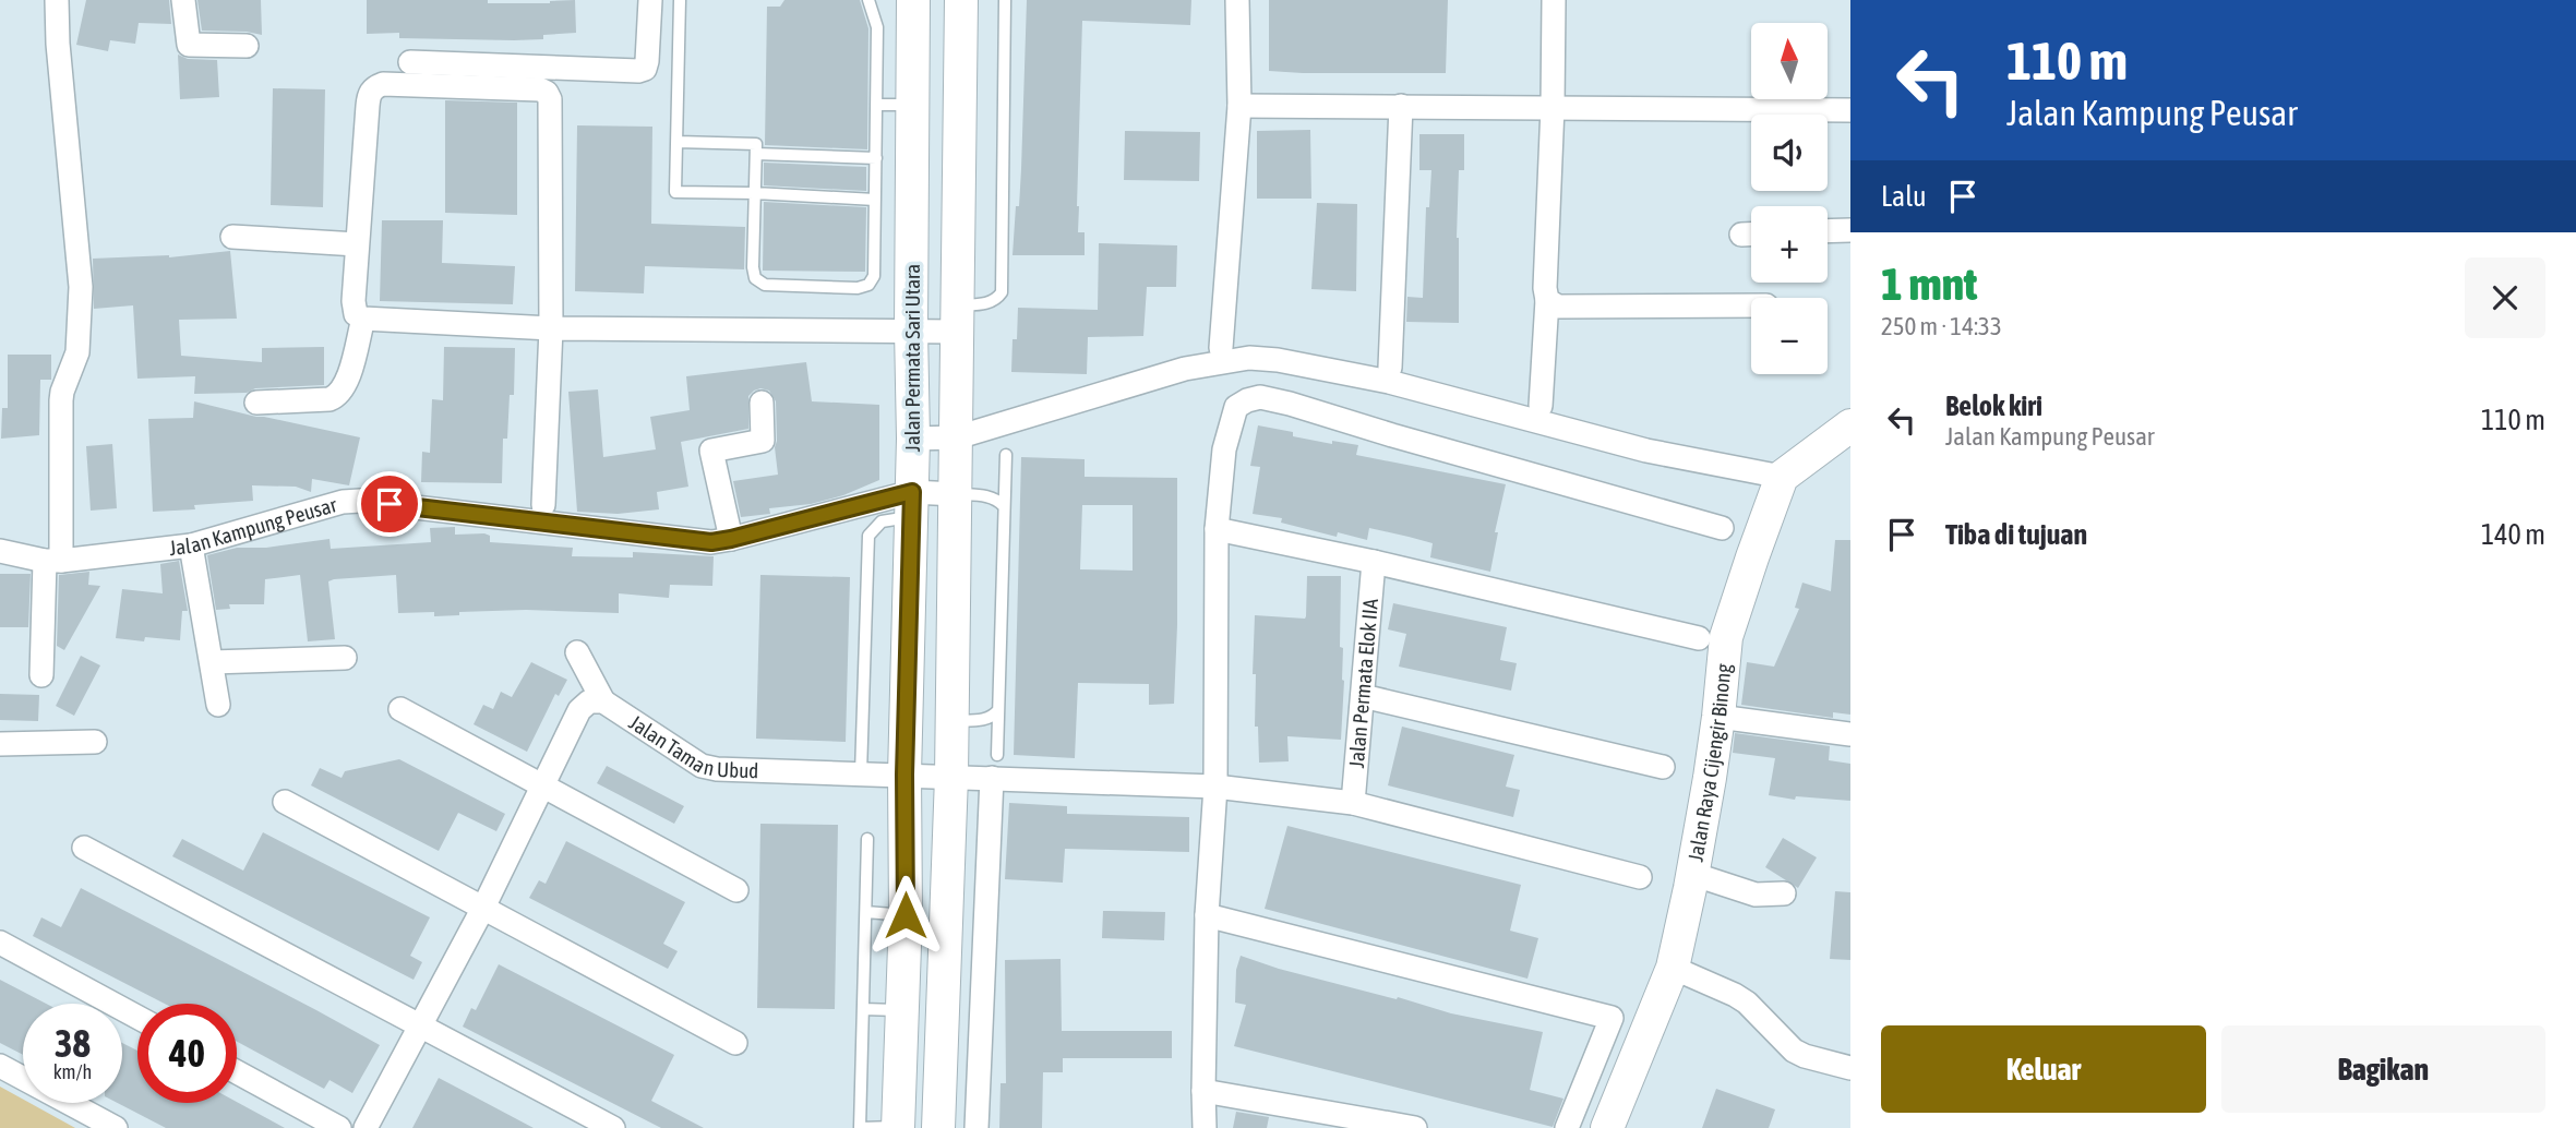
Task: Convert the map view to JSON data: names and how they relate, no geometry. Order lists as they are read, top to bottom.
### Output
{
  "streets": {
    "street": [
      "Jalan Permata Sari Utara",
      "Jalan Kampung Peusar",
      "Jalan Permata Elok IIA",
      "Jalan Taman Ubud",
      "Jalan Raya Cijengir Binong"
    ]
  },
  "crossings": [
    ["Jalan Permata Sari Utara", "Jalan Kampung Peusar"],
    ["Jalan Permata Sari Utara", "Jalan Taman Ubud"],
    ["Jalan Permata Elok IIA", "Jalan Taman Ubud"]
  ],
  "north": "top",
  "page": {
    "turn": ["110 m", "Jalan Kampung Peusar"],
    "map_buttons": ["+", "−"],
    "then": "Lalu",
    "heading": ["1 mnt", "250 m · 14:33"],
    "list": [
      {
        "name": "Belok kiri",
        "note": "Jalan Kampung Peusar",
        "value": "110 m"
      },
      {
        "name": "Tiba di tujuan",
        "value": "140 m"
      }
    ],
    "speed": "38 km/h",
    "limit": "40",
    "buttons": ["Keluar", "Bagikan"]
  }
}
